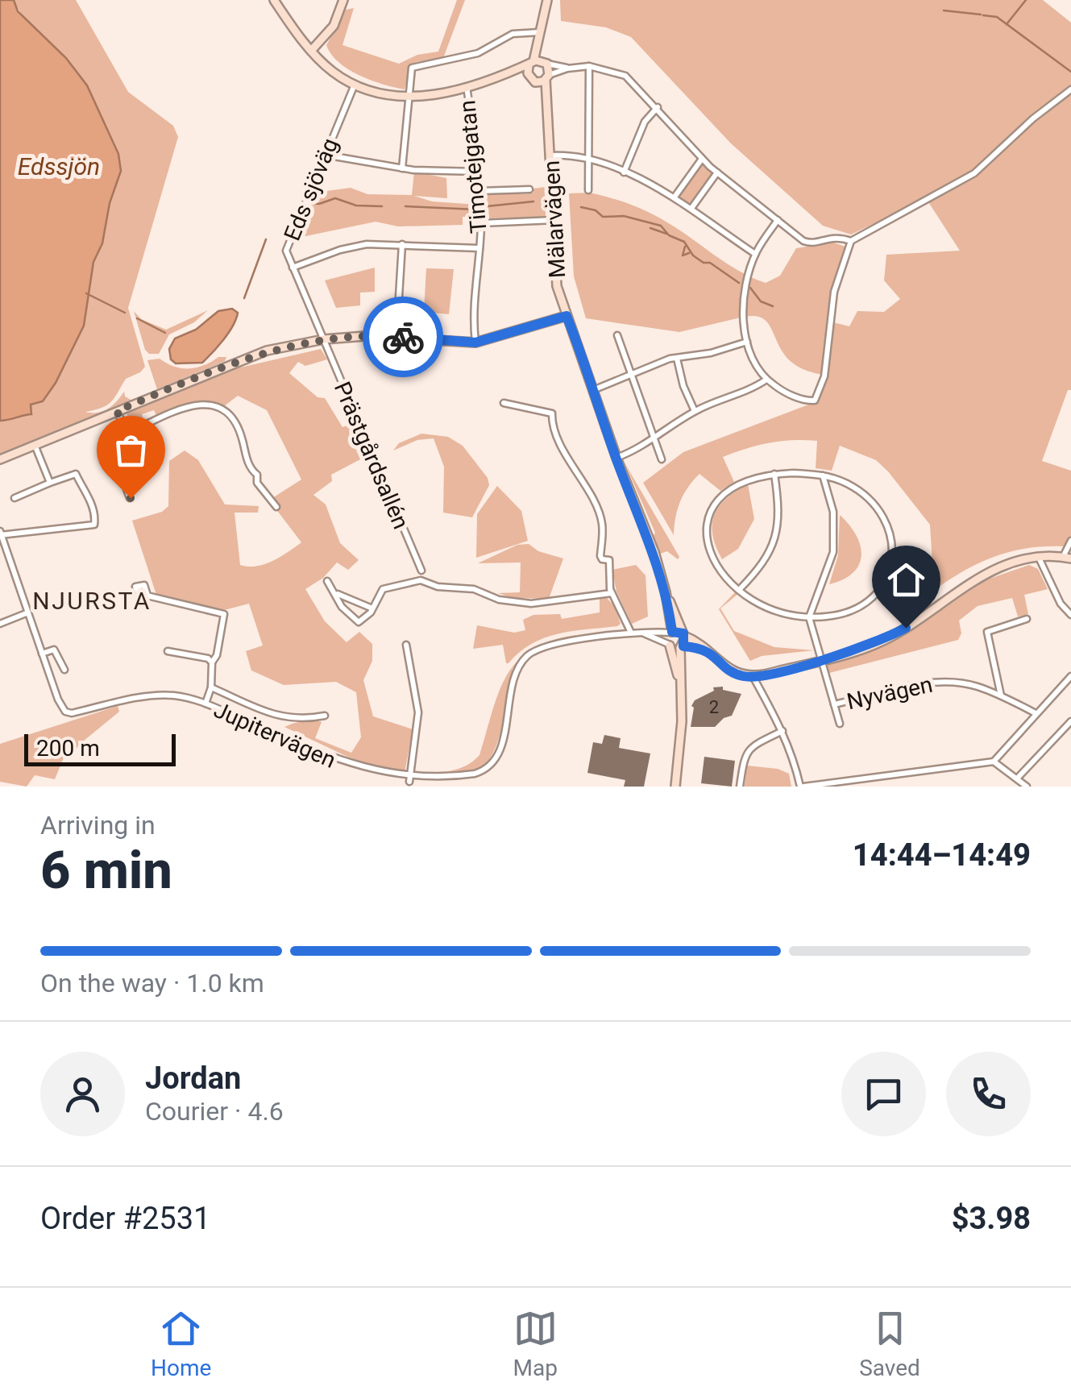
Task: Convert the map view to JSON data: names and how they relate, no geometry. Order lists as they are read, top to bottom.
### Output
{
  "streets": {
    "main road": ["Mälarvägen"],
    "street": [
      "Timotejgatan",
      "Eds sjöväg",
      "Prästgårdsallén",
      "Nyvägen",
      "Jupitervägen"
    ]
  },
  "crossings": [
    ["Eds sjöväg", "Prästgårdsallén"]
  ],
  "districts": ["NJURSTA"],
  "water": ["Edssjön"],
  "house_numbers": ["2"],
  "scale_bar": "200 m",
  "page": {
    "scale": "200 m",
    "heading": ["6 min", "Arriving in", "14:44–14:49"],
    "panel": [
      "Jordan",
      "Courier · 4.6",
      "Order #2531",
      "$3.98"
    ],
    "bar": "On the way · 1.0 km",
    "tabs": ["Home", "Map", "Saved"]
  }
}
